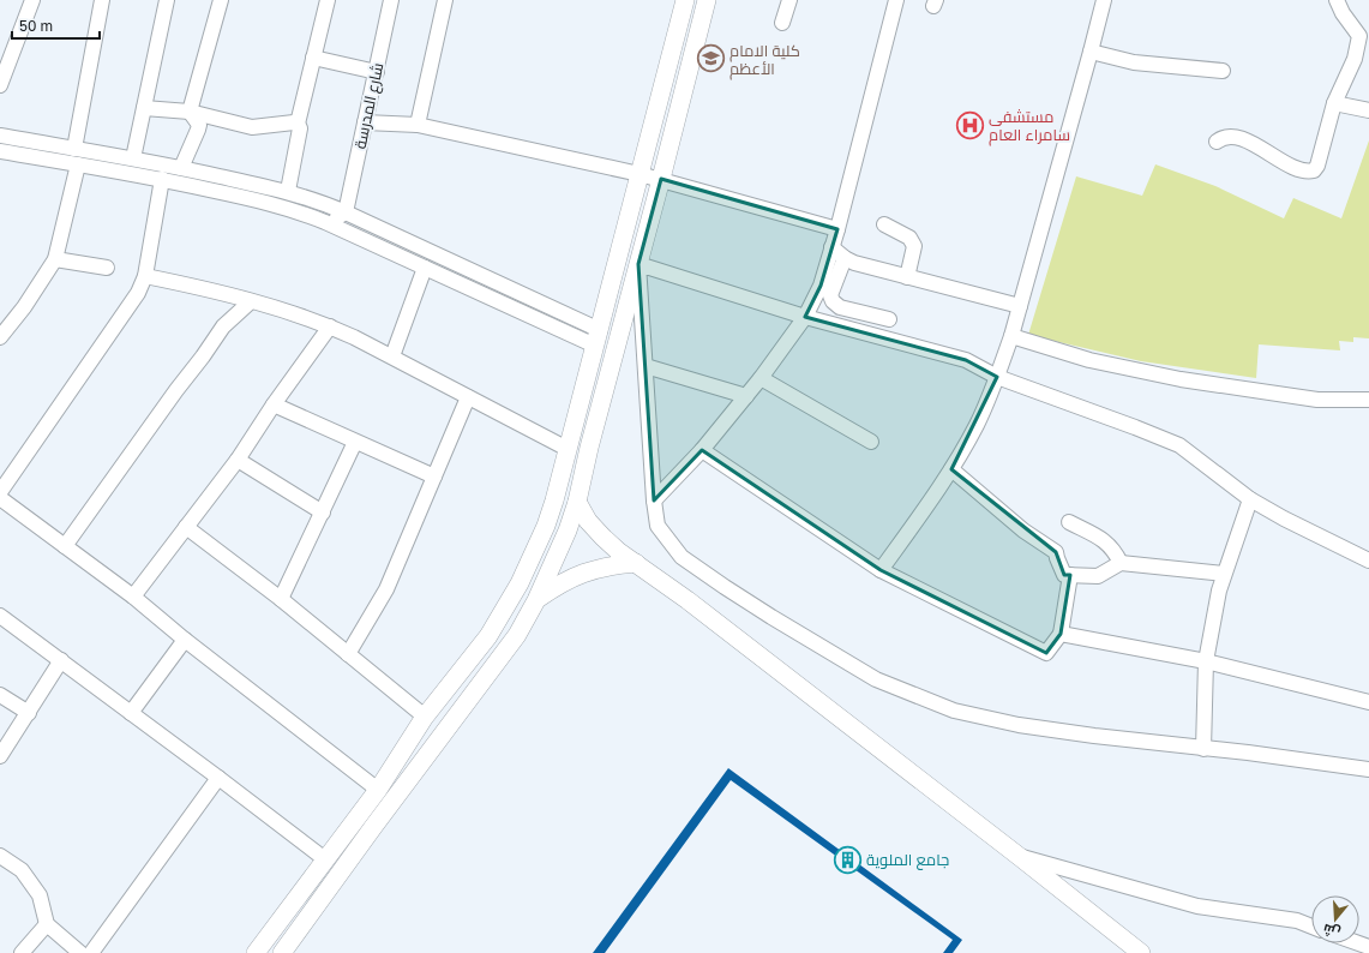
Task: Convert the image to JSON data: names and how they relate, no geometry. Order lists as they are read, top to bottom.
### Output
{
  "streets": {
    "street": ["شارع المدرسة"]
  },
  "places": {
    "school or university": ["كلية الامام الأعظم"],
    "hospital": ["مستشفى سامراء العام"],
    "building": ["جامع الملوية"]
  },
  "scale_bar": "50 m",
  "north": "bottom"
}
